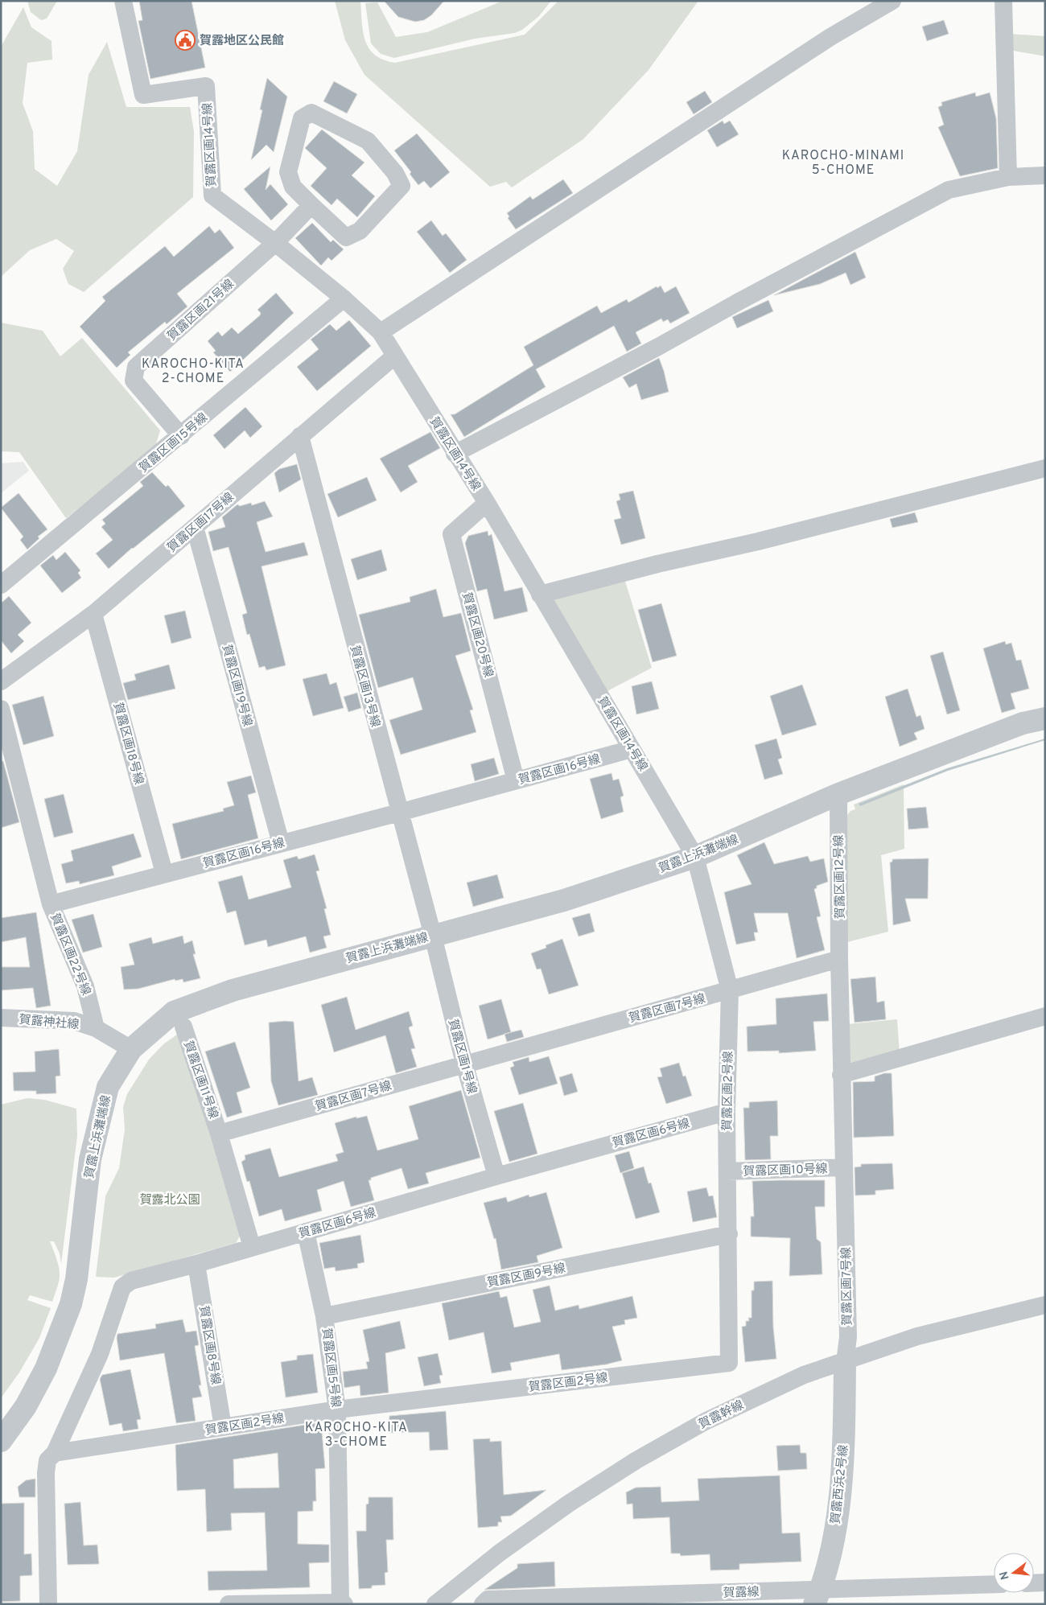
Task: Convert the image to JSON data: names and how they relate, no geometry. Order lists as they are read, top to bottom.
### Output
{
  "streets": {
    "street": [
      "賀露区画14号線",
      "賀露区画21号線",
      "賀露区画15号線",
      "賀露区画17号線",
      "賀露区画20号線",
      "賀露区画19号線",
      "賀露区画13号線",
      "賀露区画18号線",
      "賀露区画16号線",
      "賀露上浜灘端線",
      "賀露区画12号線",
      "賀露区画22号線",
      "賀露区画7号線",
      "賀露神社線",
      "賀露区画1号線",
      "賀露区画11号線",
      "賀露区画2号線",
      "賀露区画6号線",
      "賀露区画10号線",
      "賀露区画9号線",
      "賀露区画8号線",
      "賀露区画5号線",
      "賀露幹線",
      "賀露西浜2号線",
      "賀露線"
    ]
  },
  "crossings": [
    ["賀露区画14号線", "賀露区画21号線"],
    ["賀露区画14号線", "賀露区画15号線"],
    ["賀露区画14号線", "賀露区画17号線"],
    ["賀露区画14号線", "賀露区画20号線"],
    ["賀露区画14号線", "賀露区画16号線"],
    ["賀露区画14号線", "賀露上浜灘端線"],
    ["賀露区画14号線", "賀露区画2号線"],
    ["賀露区画21号線", "賀露区画15号線"],
    ["賀露区画17号線", "賀露区画19号線"],
    ["賀露区画17号線", "賀露区画13号線"],
    ["賀露区画17号線", "賀露区画18号線"],
    ["賀露区画20号線", "賀露区画16号線"],
    ["賀露区画19号線", "賀露区画16号線"],
    ["賀露区画13号線", "賀露区画16号線"],
    ["賀露区画13号線", "賀露上浜灘端線"],
    ["賀露区画13号線", "賀露区画1号線"],
    ["賀露区画18号線", "賀露区画16号線"],
    ["賀露区画16号線", "賀露区画22号線"],
    ["賀露上浜灘端線", "賀露区画12号線"],
    ["賀露上浜灘端線", "賀露神社線"],
    ["賀露上浜灘端線", "賀露区画1号線"],
    ["賀露上浜灘端線", "賀露区画2号線"],
    ["賀露区画12号線", "賀露区画7号線"],
    ["賀露区画22号線", "賀露神社線"],
    ["賀露区画7号線", "賀露区画1号線"],
    ["賀露区画7号線", "賀露区画11号線"],
    ["賀露区画7号線", "賀露区画2号線"],
    ["賀露区画7号線", "賀露区画10号線"],
    ["賀露区画7号線", "賀露幹線"],
    ["賀露区画7号線", "賀露西浜2号線"],
    ["賀露区画1号線", "賀露区画6号線"],
    ["賀露区画2号線", "賀露区画6号線"],
    ["賀露区画2号線", "賀露区画10号線"],
    ["賀露区画2号線", "賀露区画9号線"],
    ["賀露区画2号線", "賀露区画8号線"],
    ["賀露区画2号線", "賀露区画5号線"],
    ["賀露区画6号線", "賀露区画8号線"],
    ["賀露区画6号線", "賀露区画5号線"],
    ["賀露区画9号線", "賀露区画5号線"],
    ["賀露幹線", "賀露西浜2号線"],
    ["賀露西浜2号線", "賀露線"]
  ],
  "districts": ["KAROCHO-MINAMI 5-CHOME", "KAROCHO-KITA 2-CHOME", "KAROCHO-KITA 3-CHOME"],
  "parks": ["賀露北公園"],
  "places": {
    "public building": ["賀露地区公民館"]
  },
  "north": "left"
}
